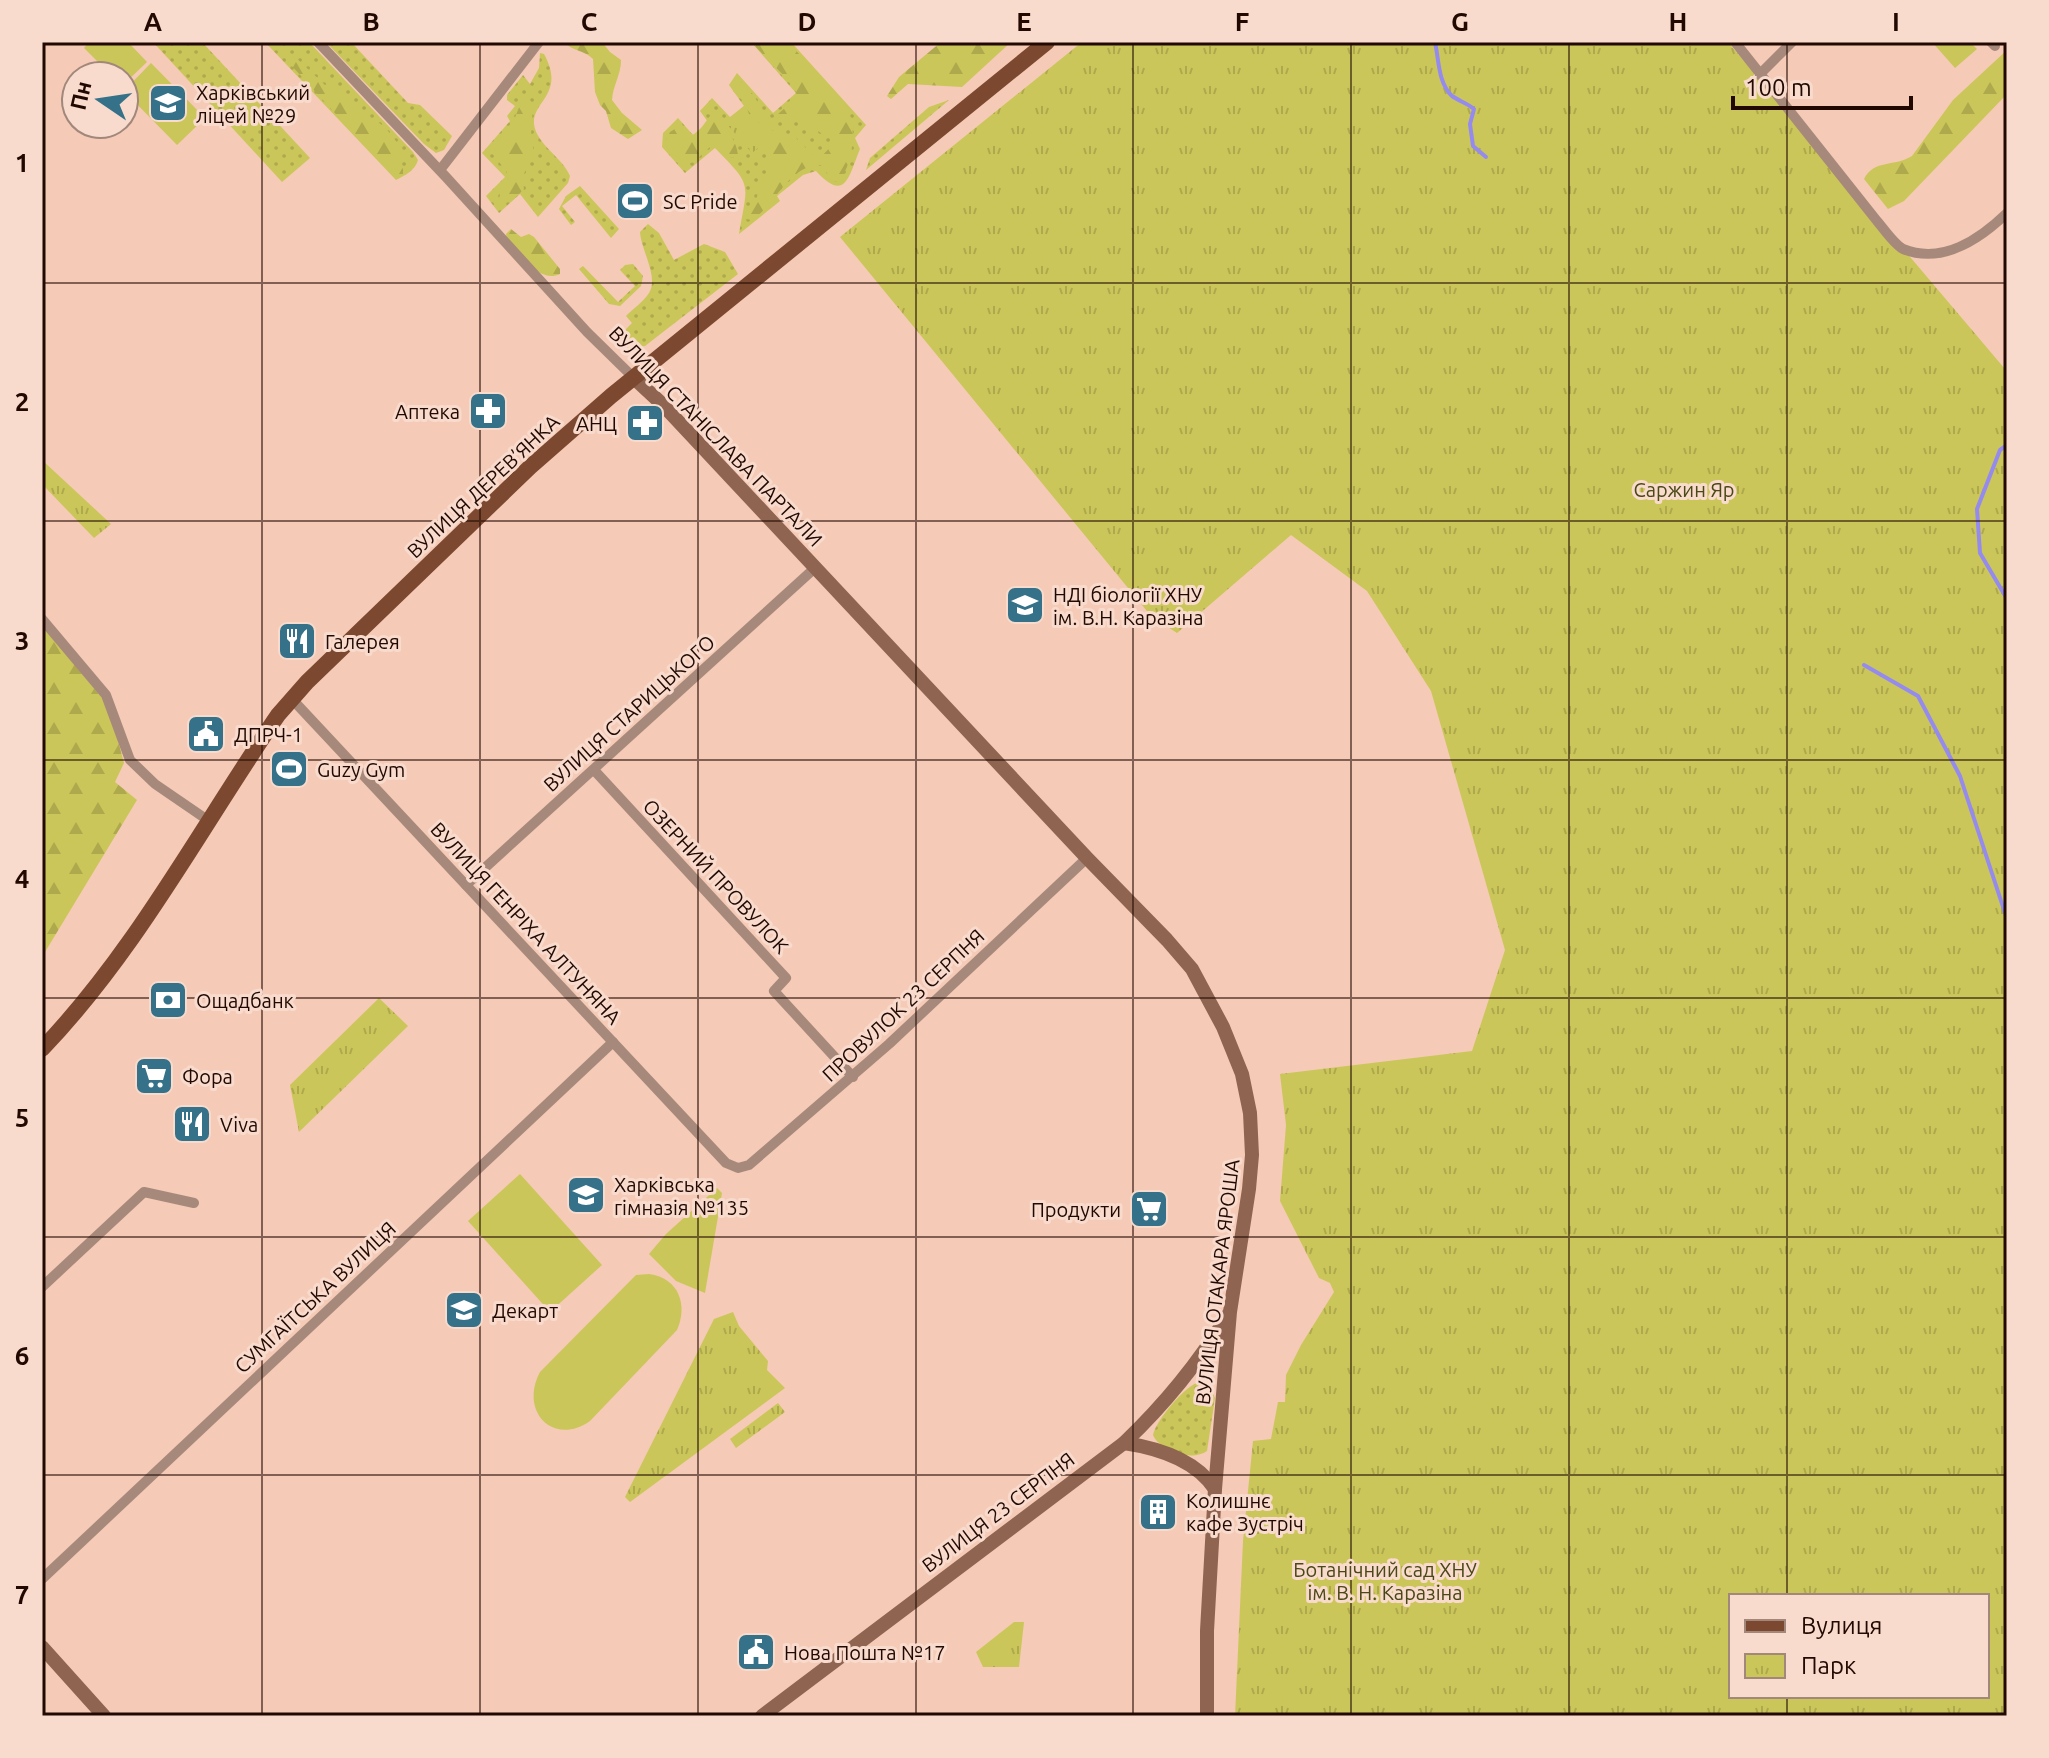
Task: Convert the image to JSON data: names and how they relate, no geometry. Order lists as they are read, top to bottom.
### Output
{
  "streets": {
    "main road": ["ВУЛИЦЯ ДЕРЕВ’ЯНКА"],
    "street": [
      "ВУЛИЦЯ СТАНІСЛАВА ПАРТАЛИ",
      "ВУЛИЦЯ СТАРИЦЬКОГО",
      "ОЗЕРНИЙ ПРОВУЛОК",
      "ВУЛИЦЯ ГЕНРІХА АЛТУНЯНА",
      "ПРОВУЛОК 23 СЕРПНЯ",
      "ВУЛИЦЯ ОТАКАРА ЯРОША",
      "СУМГАЇТСЬКА ВУЛИЦЯ",
      "ВУЛИЦЯ 23 СЕРПНЯ"
    ]
  },
  "crossings": [
    ["ВУЛИЦЯ СТАНІСЛАВА ПАРТАЛИ", "ВУЛИЦЯ ДЕРЕВ’ЯНКА"],
    ["ВУЛИЦЯ СТАНІСЛАВА ПАРТАЛИ", "ВУЛИЦЯ СТАРИЦЬКОГО"],
    ["ВУЛИЦЯ СТАНІСЛАВА ПАРТАЛИ", "ПРОВУЛОК 23 СЕРПНЯ"],
    ["ВУЛИЦЯ СТАНІСЛАВА ПАРТАЛИ", "ВУЛИЦЯ ОТАКАРА ЯРОША"],
    ["ВУЛИЦЯ ДЕРЕВ’ЯНКА", "ВУЛИЦЯ ГЕНРІХА АЛТУНЯНА"],
    ["ВУЛИЦЯ СТАРИЦЬКОГО", "ОЗЕРНИЙ ПРОВУЛОК"],
    ["ВУЛИЦЯ СТАРИЦЬКОГО", "ВУЛИЦЯ ГЕНРІХА АЛТУНЯНА"],
    ["ОЗЕРНИЙ ПРОВУЛОК", "ПРОВУЛОК 23 СЕРПНЯ"],
    ["ВУЛИЦЯ ГЕНРІХА АЛТУНЯНА", "ПРОВУЛОК 23 СЕРПНЯ"],
    ["ВУЛИЦЯ ГЕНРІХА АЛТУНЯНА", "СУМГАЇТСЬКА ВУЛИЦЯ"],
    ["ПРОВУЛОК 23 СЕРПНЯ", "ВУЛИЦЯ ОТАКАРА ЯРОША"],
    ["ВУЛИЦЯ ОТАКАРА ЯРОША", "ВУЛИЦЯ 23 СЕРПНЯ"]
  ],
  "parks": ["Саржин Яр", "Ботанічний сад ХНУ ім. В. Н. Каразіна"],
  "places": {
    "school or university": [
      "Харківський ліцей №29",
      "НДІ біології ХНУ ім. В.Н. Каразіна",
      "Харківська гімназія №135",
      "Декарт"
    ],
    "sports": ["SC Pride", "Guzy Gym"],
    "pharmacy": ["Аптека", "АНЦ"],
    "restaurant": ["Галерея", "Viva"],
    "public building": ["ДПРЧ-1", "Нова Пошта №17"],
    "bank": ["Ощадбанк"],
    "supermarket": ["Фора", "Продукти"],
    "building": ["Колишнє кафе Зустріч"]
  },
  "legend": ["Вулиця", "Парк"],
  "scale_bar": "100 m",
  "north": "left",
  "grid": {
    "columns": [
      "A",
      "B",
      "C",
      "D",
      "E",
      "F",
      "G",
      "H",
      "I"
    ],
    "rows": [
      "1",
      "2",
      "3",
      "4",
      "5",
      "6",
      "7"
    ]
  }
}
